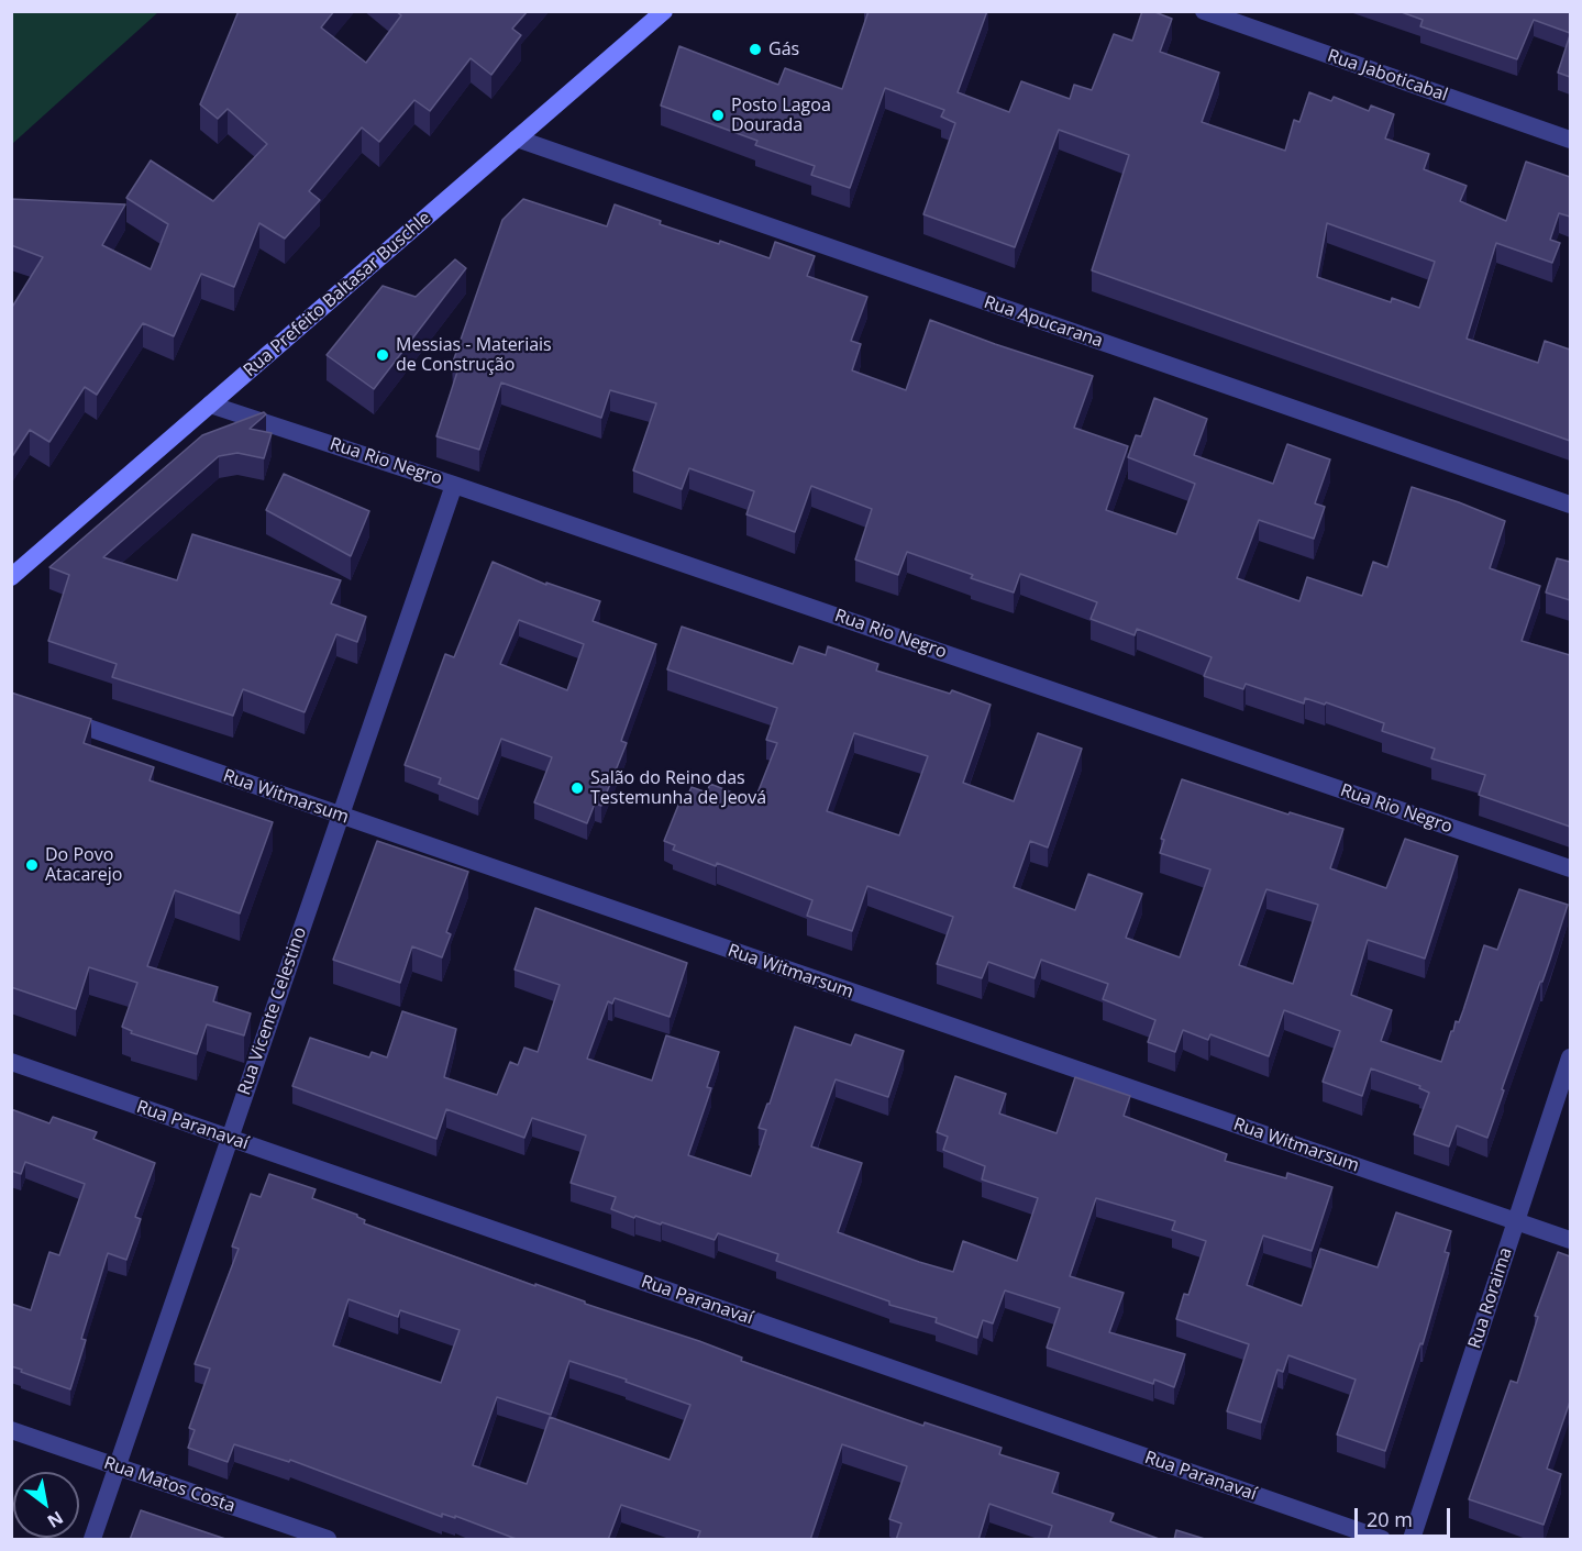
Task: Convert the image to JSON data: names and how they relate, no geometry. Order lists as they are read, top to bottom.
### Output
{
  "streets": {
    "main road": ["Rua Prefeito Baltasar Buschle"],
    "street": [
      "Rua Jaboticabal",
      "Rua Apucarana",
      "Rua Rio Negro",
      "Rua Witmarsum",
      "Rua Vicente Celestino",
      "Rua Paranavaí",
      "Rua Roraima",
      "Rua Matos Costa"
    ]
  },
  "crossings": [
    ["Rua Prefeito Baltasar Buschle", "Rua Apucarana"],
    ["Rua Prefeito Baltasar Buschle", "Rua Rio Negro"],
    ["Rua Rio Negro", "Rua Vicente Celestino"],
    ["Rua Witmarsum", "Rua Vicente Celestino"],
    ["Rua Witmarsum", "Rua Roraima"],
    ["Rua Vicente Celestino", "Rua Paranavaí"],
    ["Rua Vicente Celestino", "Rua Matos Costa"]
  ],
  "places": [
    "Gás",
    "Posto Lagoa Dourada",
    "Messias - Materiais de Construção",
    "Salão do Reino das Testemunha de Jeová",
    "Do Povo Atacarejo"
  ],
  "scale_bar": "20 m",
  "north": "bottom right"
}
